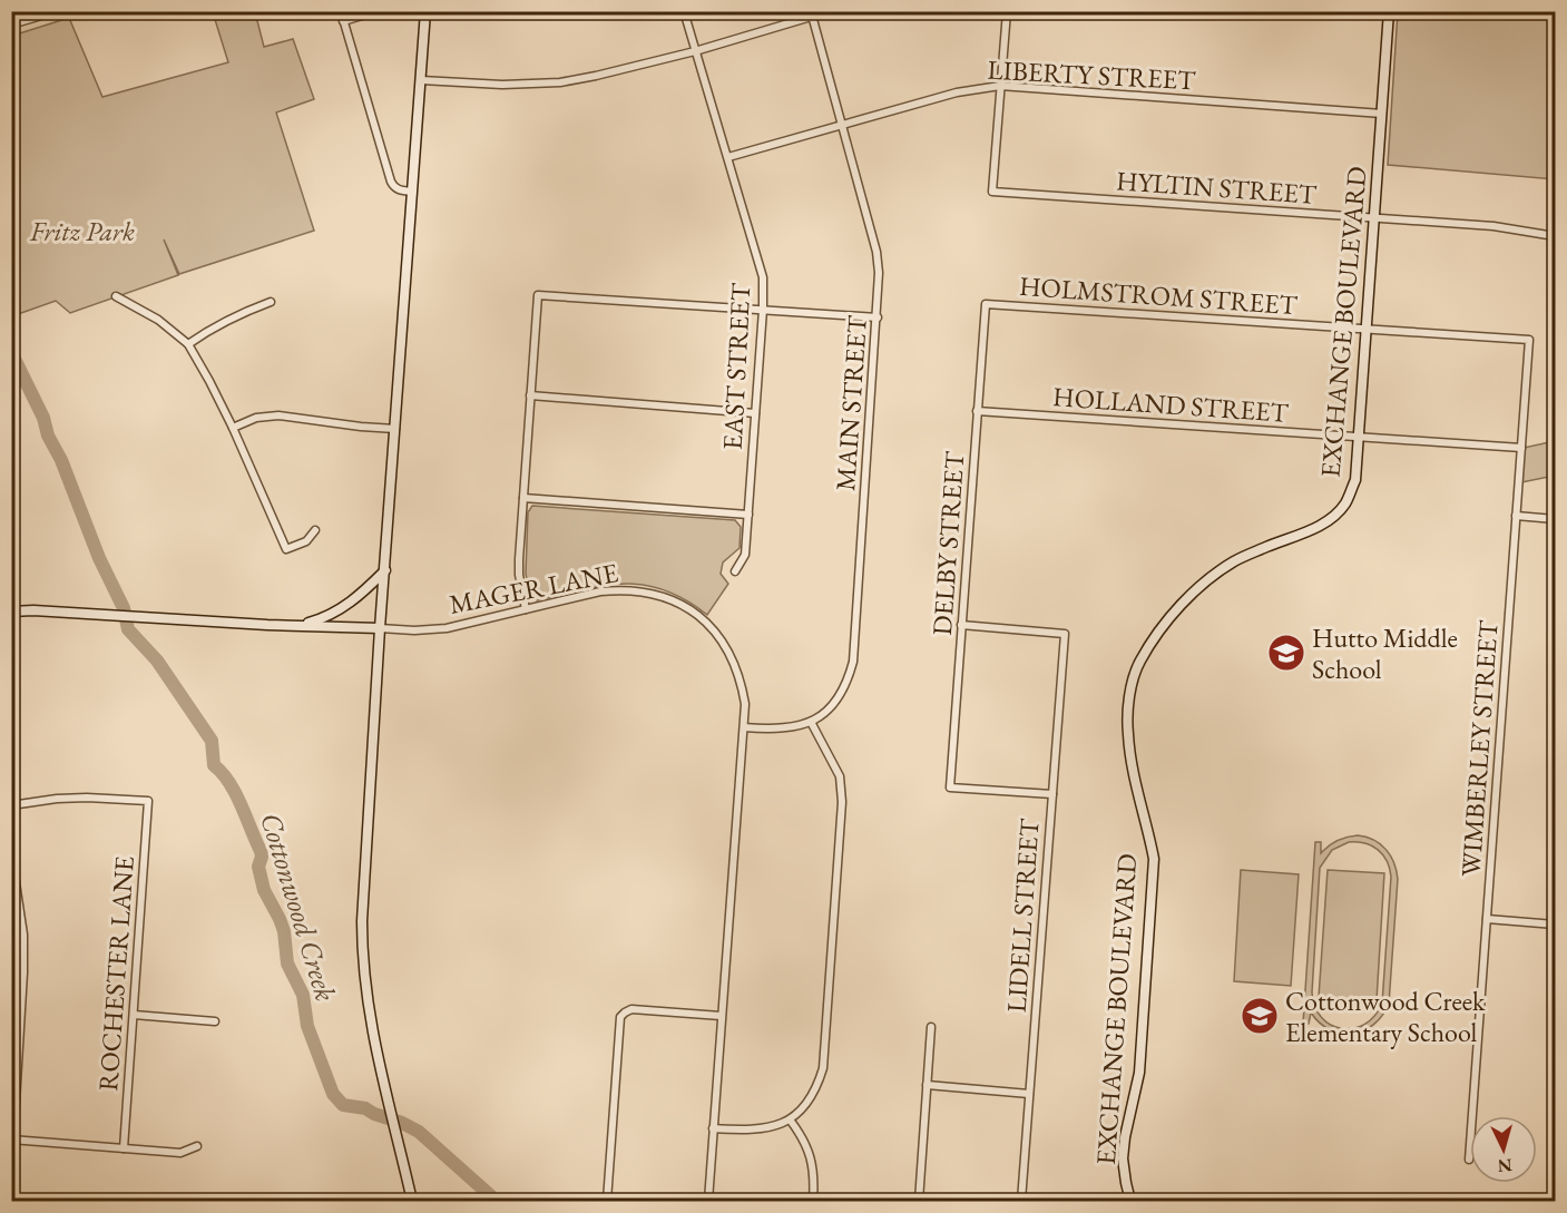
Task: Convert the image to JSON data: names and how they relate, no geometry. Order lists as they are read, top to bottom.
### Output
{
  "streets": {
    "street": [
      "LIBERTY STREET",
      "HYLTIN STREET",
      "HOLMSTROM STREET",
      "EXCHANGE BOULEVARD",
      "EAST STREET",
      "MAIN STREET",
      "HOLLAND STREET",
      "DELBY STREET",
      "MAGER LANE",
      "WIMBERLEY STREET",
      "LIDELL STREET",
      "ROCHESTER LANE"
    ]
  },
  "crossings": [
    ["LIBERTY STREET", "HYLTIN STREET"],
    ["LIBERTY STREET", "EXCHANGE BOULEVARD"],
    ["LIBERTY STREET", "EAST STREET"],
    ["LIBERTY STREET", "MAIN STREET"],
    ["HYLTIN STREET", "EXCHANGE BOULEVARD"],
    ["HOLMSTROM STREET", "EXCHANGE BOULEVARD"],
    ["HOLMSTROM STREET", "DELBY STREET"],
    ["HOLMSTROM STREET", "WIMBERLEY STREET"],
    ["EXCHANGE BOULEVARD", "HOLLAND STREET"],
    ["MAIN STREET", "MAGER LANE"],
    ["HOLLAND STREET", "DELBY STREET"],
    ["HOLLAND STREET", "WIMBERLEY STREET"],
    ["DELBY STREET", "LIDELL STREET"]
  ],
  "water": ["Cottonwood Creek"],
  "parks": ["Fritz Park"],
  "places": {
    "school or university": ["Hutto Middle School", "Cottonwood Creek Elementary School"]
  },
  "north": "bottom"
}
